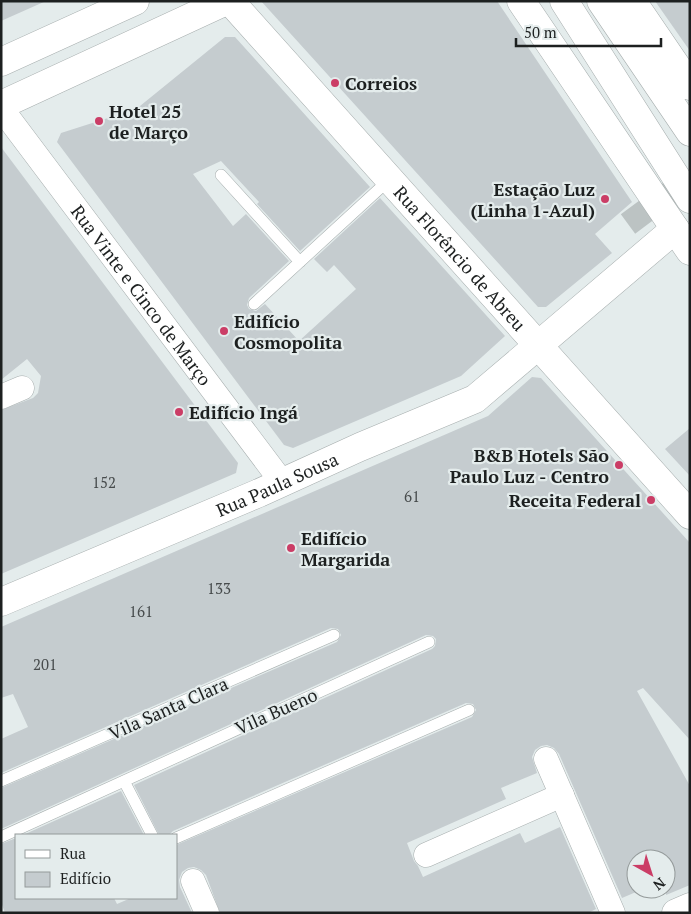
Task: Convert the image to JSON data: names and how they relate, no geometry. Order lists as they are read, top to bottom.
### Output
{
  "streets": {
    "main road": ["Rua Florêncio de Abreu", "Rua Paula Sousa"],
    "street": ["Rua Vinte e Cinco de Março"],
    "lane": ["Vila Santa Clara", "Vila Bueno"]
  },
  "crossings": [
    ["Rua Florêncio de Abreu", "Rua Paula Sousa"],
    ["Rua Vinte e Cinco de Março", "Rua Paula Sousa"]
  ],
  "places": [
    "Correios",
    "Hotel 25 de Março",
    "Estação Luz (Linha 1-Azul)",
    "Edifício Cosmopolita",
    "Edifício Ingá",
    "B&B Hotels São Paulo Luz - Centro",
    "Receita Federal",
    "Edifício Margarida"
  ],
  "house_numbers": [
    "152",
    "61",
    "133",
    "161",
    "201"
  ],
  "legend": ["Rua", "Edifício"],
  "scale_bar": "50 m",
  "north": "bottom right"
}
